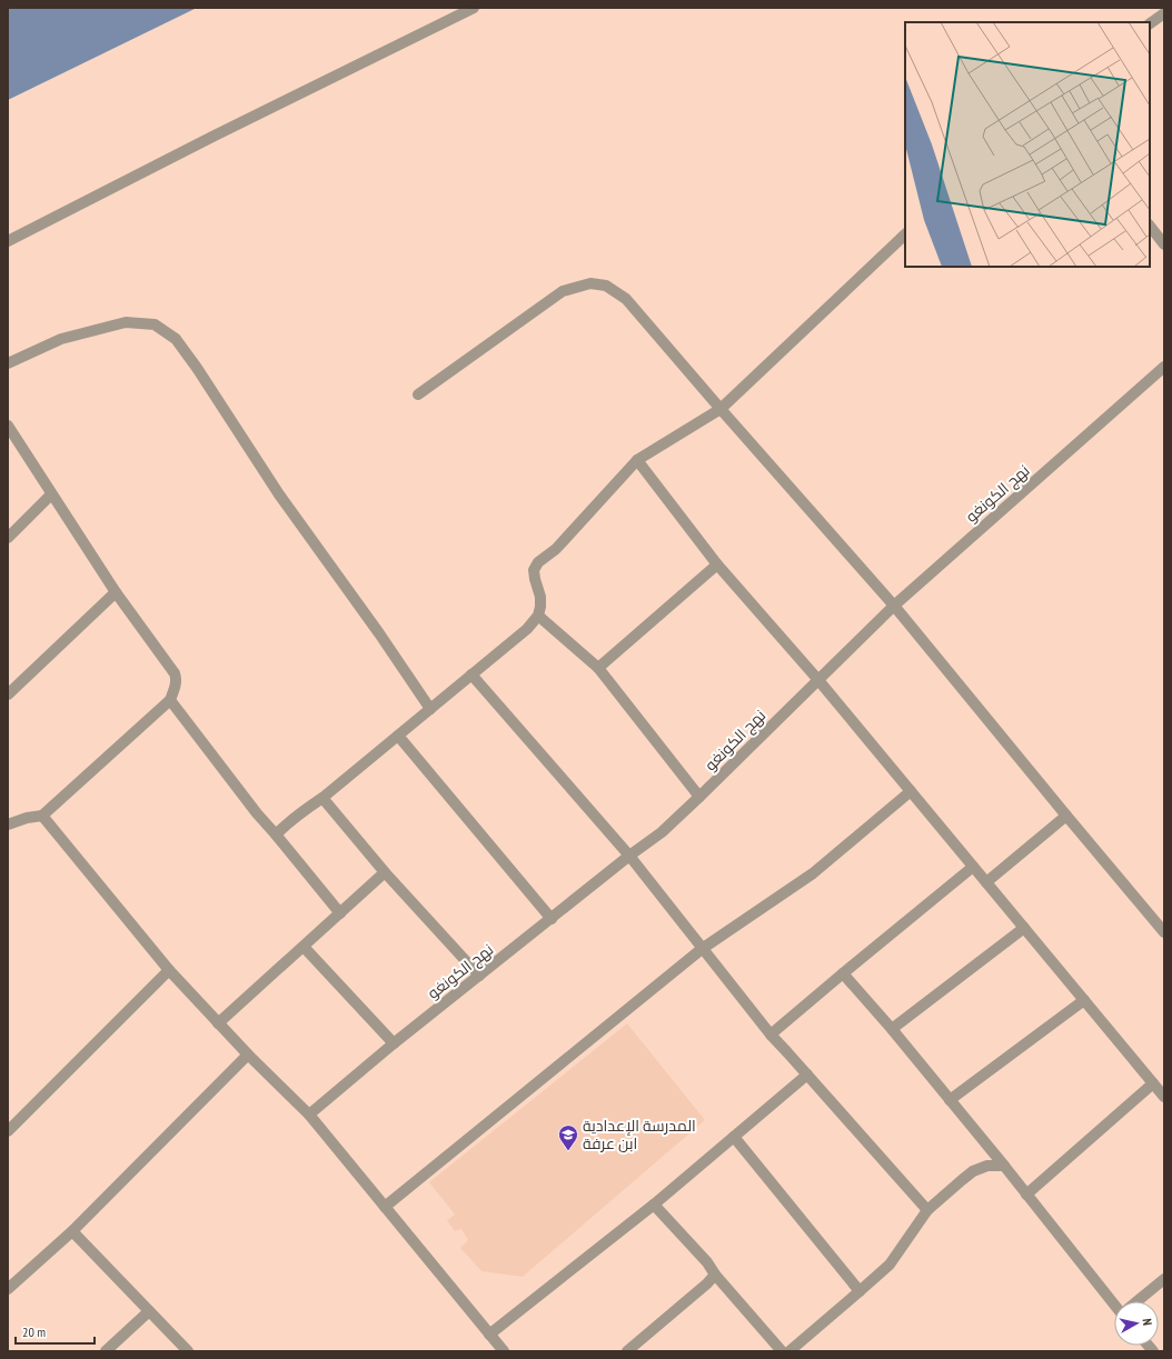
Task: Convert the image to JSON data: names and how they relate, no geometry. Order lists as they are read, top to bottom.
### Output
{
  "streets": {
    "street": ["نهج الكونغو"]
  },
  "places": {
    "school or university": ["المدرسة الإعدادية ابن عرفة"]
  },
  "scale_bar": "20 m",
  "north": "right"
}
